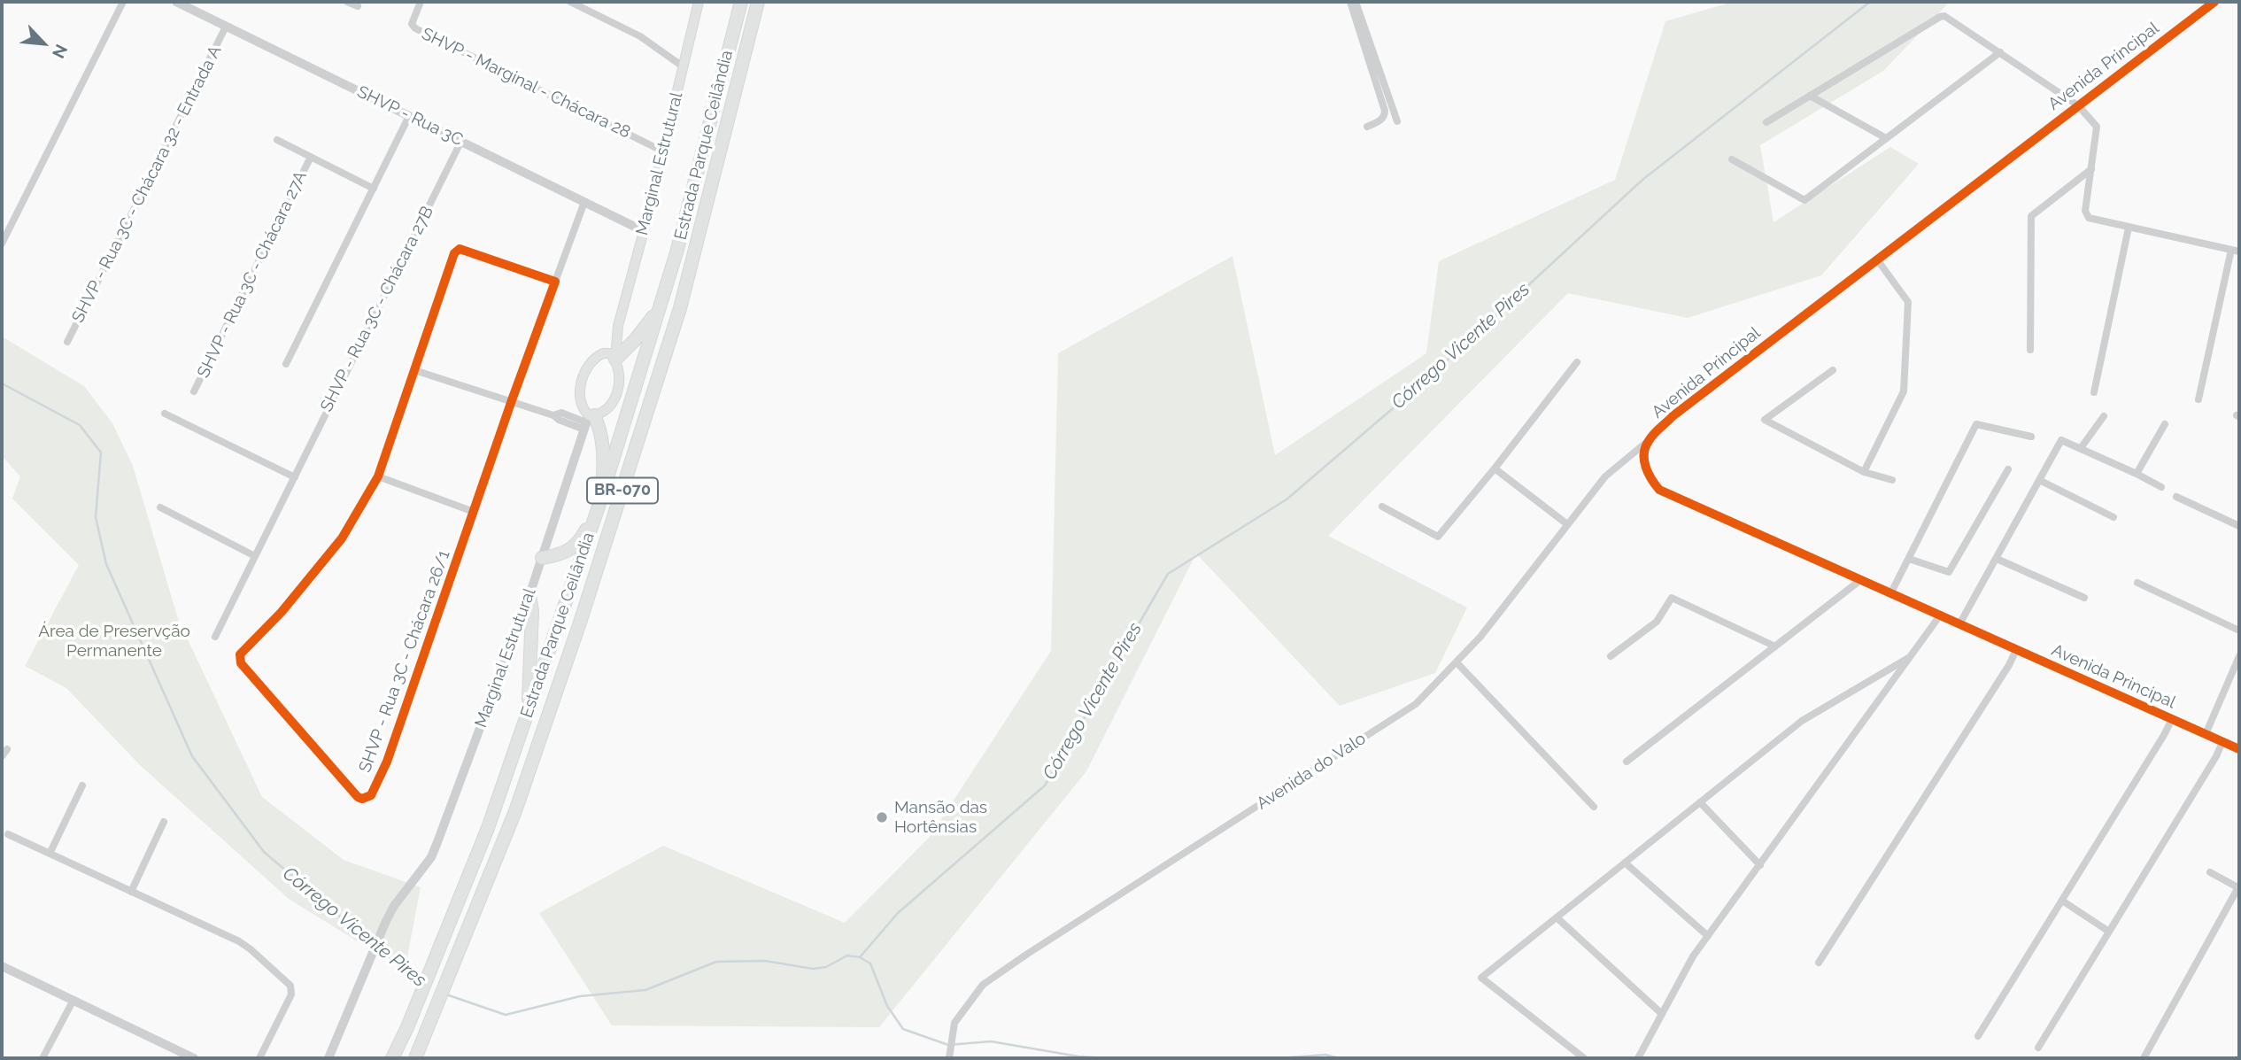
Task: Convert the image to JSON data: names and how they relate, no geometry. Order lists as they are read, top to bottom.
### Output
{
  "streets": {
    "highway": ["Estrada Parque Ceilândia", "BR-070"],
    "main road": ["Marginal Estrutural"],
    "street": [
      "Avenida Principal",
      "SHVP - Marginal - Chácara 28",
      "SHVP - Rua 3C",
      "SHVP - Rua 3C - Chácara 32 - Entrada A",
      "SHVP - Rua 3C - Chácara 27A",
      "SHVP - Rua 3C - Chácara 27B",
      "SHVP - Rua 3C - Chácara 26/1",
      "Avenida do Valo"
    ]
  },
  "crossings": [
    ["Avenida Principal", "Avenida do Valo"],
    ["SHVP - Marginal - Chácara 28", "Marginal Estrutural"],
    ["SHVP - Rua 3C", "Marginal Estrutural"],
    ["SHVP - Rua 3C", "SHVP - Rua 3C - Chácara 32 - Entrada A"],
    ["SHVP - Rua 3C", "SHVP - Rua 3C - Chácara 27B"],
    ["SHVP - Rua 3C", "SHVP - Rua 3C - Chácara 26/1"]
  ],
  "water": ["Córrego Vicente Pires"],
  "parks": ["Área de Preservção Permanente"],
  "places": ["Mansão das Hortênsias"],
  "north": "bottom right"
}
